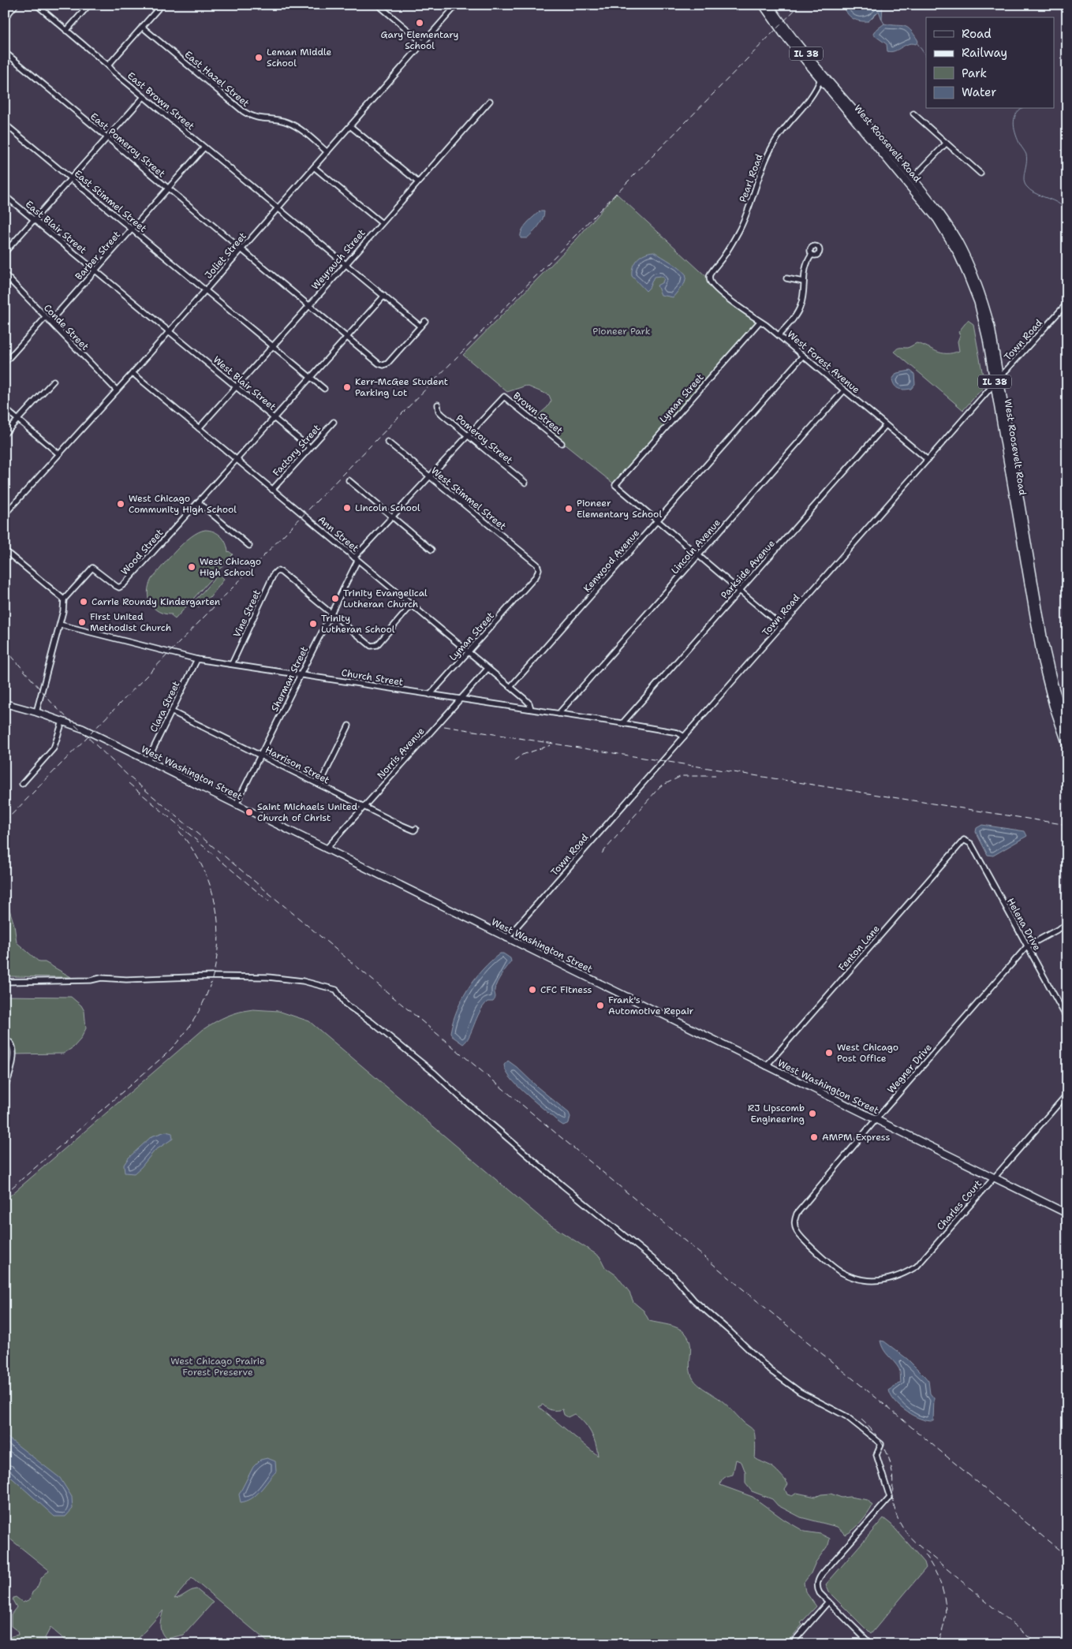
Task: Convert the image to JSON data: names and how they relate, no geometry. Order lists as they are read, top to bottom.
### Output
{
  "streets": {
    "main road": ["IL 38", "West Roosevelt Road", "West Washington Street"],
    "street": [
      "East Hazel Street",
      "East Brown Street",
      "East Pomeroy Street",
      "Pearl Road",
      "East Stimmel Street",
      "East Blair Street",
      "Barber Street",
      "Joliet Street",
      "Weyrauch Street",
      "Conde Street",
      "Town Road",
      "West Forest Avenue",
      "West Blair Street",
      "Lyman Street",
      "Brown Street",
      "Pomeroy Street",
      "Factory Street",
      "West Stimmel Street",
      "Ann Street",
      "Lincoln Avenue",
      "Wood Street",
      "Kenwood Avenue",
      "Parkside Avenue",
      "Vine Street",
      "Church Street",
      "Sherman Street",
      "Clara Street",
      "Norris Avenue",
      "Harrison Street",
      "Helena Drive",
      "Fenton Lane",
      "Wegner Drive",
      "Charles Court"
    ]
  },
  "crossings": [
    ["East Hazel Street", "Joliet Street"],
    ["East Brown Street", "East Pomeroy Street"],
    ["East Brown Street", "Barber Street"],
    ["East Brown Street", "Joliet Street"],
    ["East Brown Street", "Weyrauch Street"],
    ["East Brown Street", "Wood Street"],
    ["West Roosevelt Road", "Pearl Road"],
    ["West Roosevelt Road", "Town Road"],
    ["East Pomeroy Street", "Barber Street"],
    ["East Pomeroy Street", "Joliet Street"],
    ["East Pomeroy Street", "Weyrauch Street"],
    ["East Pomeroy Street", "Wood Street"],
    ["Pearl Road", "West Forest Avenue"],
    ["East Stimmel Street", "Barber Street"],
    ["East Stimmel Street", "Joliet Street"],
    ["East Blair Street", "Barber Street"],
    ["East Blair Street", "Joliet Street"],
    ["East Blair Street", "West Blair Street"],
    ["Barber Street", "Conde Street"],
    ["Joliet Street", "Conde Street"],
    ["Joliet Street", "West Blair Street"],
    ["Joliet Street", "Ann Street"],
    ["Weyrauch Street", "West Blair Street"],
    ["Weyrauch Street", "Ann Street"],
    ["Town Road", "West Forest Avenue"],
    ["Town Road", "Church Street"],
    ["Town Road", "West Washington Street"],
    ["West Forest Avenue", "Lyman Street"],
    ["West Forest Avenue", "Lincoln Avenue"],
    ["West Forest Avenue", "Kenwood Avenue"],
    ["West Forest Avenue", "Parkside Avenue"],
    ["West Blair Street", "Factory Street"],
    ["West Blair Street", "Wood Street"],
    ["Lyman Street", "West Stimmel Street"],
    ["Lyman Street", "Ann Street"],
    ["Lyman Street", "Kenwood Avenue"],
    ["Lyman Street", "Church Street"],
    ["Brown Street", "Sherman Street"],
    ["Pomeroy Street", "Sherman Street"],
    ["Factory Street", "Ann Street"],
    ["West Stimmel Street", "Sherman Street"],
    ["Ann Street", "Wood Street"],
    ["Ann Street", "Kenwood Avenue"],
    ["Ann Street", "Church Street"],
    ["Ann Street", "Sherman Street"],
    ["Ann Street", "Norris Avenue"],
    ["Lincoln Avenue", "Church Street"],
    ["Parkside Avenue", "Church Street"],
    ["Vine Street", "Church Street"],
    ["Vine Street", "Sherman Street"],
    ["Church Street", "Sherman Street"],
    ["Church Street", "Clara Street"],
    ["Church Street", "Norris Avenue"],
    ["Sherman Street", "Harrison Street"],
    ["Sherman Street", "West Washington Street"],
    ["Clara Street", "Harrison Street"],
    ["Clara Street", "West Washington Street"],
    ["Norris Avenue", "Harrison Street"],
    ["Norris Avenue", "West Washington Street"],
    ["West Washington Street", "Fenton Lane"],
    ["West Washington Street", "Wegner Drive"],
    ["West Washington Street", "Charles Court"],
    ["Helena Drive", "Fenton Lane"],
    ["Helena Drive", "Wegner Drive"],
    ["Wegner Drive", "Charles Court"]
  ],
  "parks": ["Pioneer Park", "West Chicago Prairie Forest Preserve"],
  "places": [
    "Gary Elementary School",
    "Leman Middle School",
    "Kerr-McGee Student Parking Lot",
    "West Chicago Community High School",
    "Lincoln School",
    "Pioneer Elementary School",
    "West Chicago High School",
    "Trinity Evangelical Lutheran Church",
    "Carrie Roundy Kindergarten",
    "First United Methodist Church",
    "Trinity Lutheran School",
    "Saint Michaels United Church of Christ",
    "CFC Fitness",
    "Frank's Automotive Repair",
    "West Chicago Post Office",
    "RJ Lipscomb Engineering",
    "AMPM Express"
  ],
  "legend": [
    "Road",
    "Railway",
    "Park",
    "Water"
  ]
}
